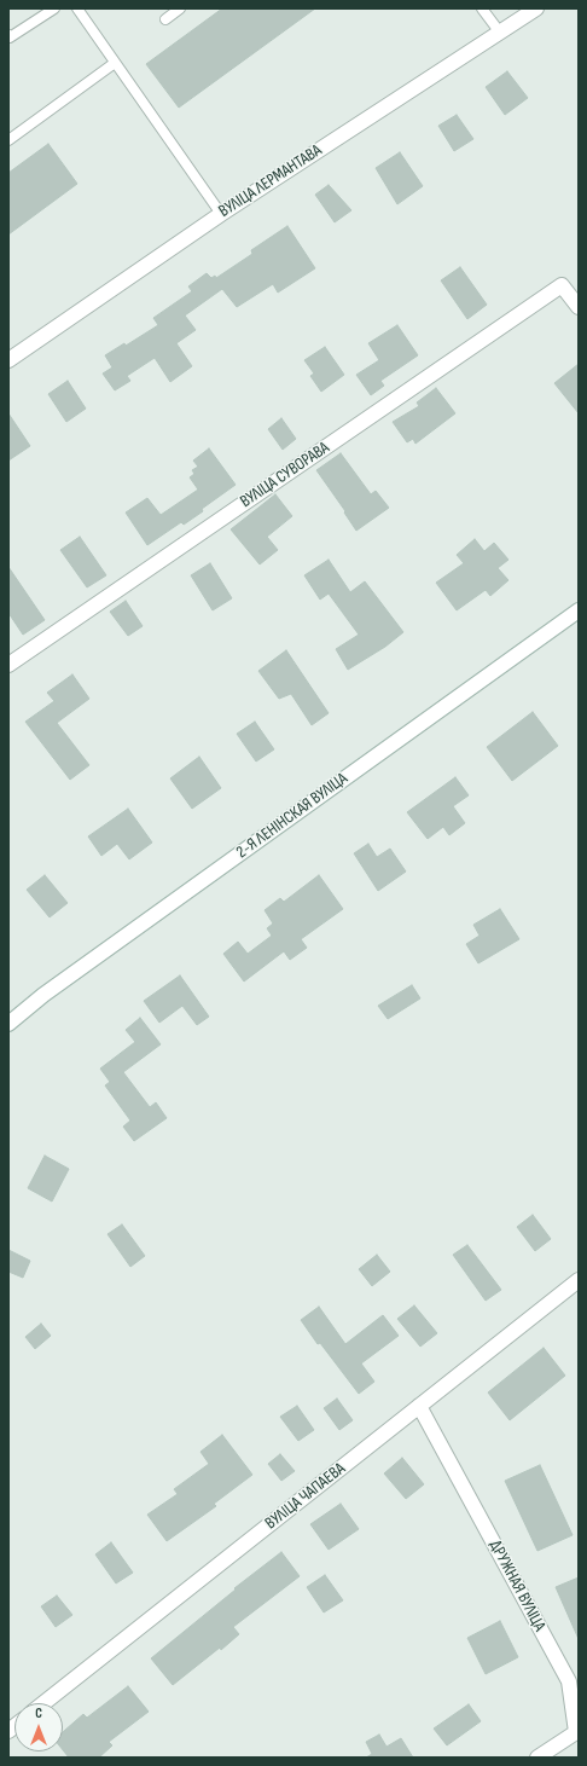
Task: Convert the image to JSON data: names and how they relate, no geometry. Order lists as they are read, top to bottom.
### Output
{
  "streets": {
    "street": [
      "ВУЛІЦА ЛЕРМАНТАВА",
      "ВУЛІЦА СУВОРАВА",
      "2-Я ЛЕНІНСКАЯ ВУЛІЦА",
      "ВУЛІЦА ЧАПАЕВА",
      "ДРУЖНАЯ ВУЛІЦА"
    ]
  },
  "crossings": [
    ["ВУЛІЦА ЧАПАЕВА", "ДРУЖНАЯ ВУЛІЦА"]
  ],
  "north": "top"
}
